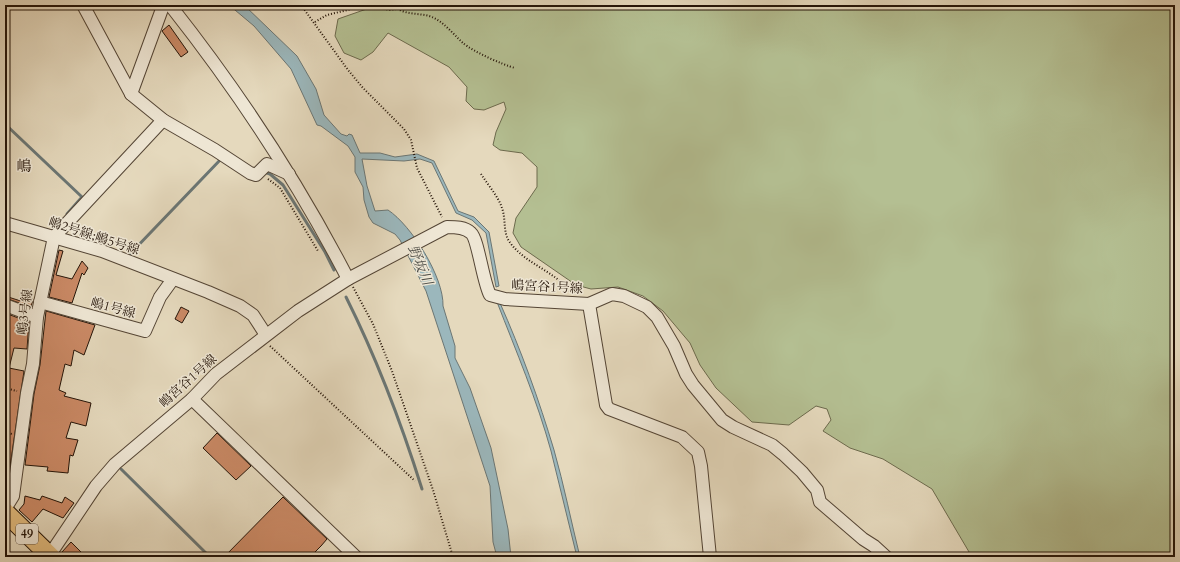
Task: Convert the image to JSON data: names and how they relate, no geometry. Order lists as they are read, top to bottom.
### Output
{
  "streets": {
    "main road": ["49"],
    "street": [
      "嶋2号線;嶋5号線",
      "嶋宮谷1号線",
      "嶋1号線",
      "嶋3号線"
    ]
  },
  "crossings": [
    ["嶋2号線;嶋5号線", "嶋宮谷1号線"],
    ["嶋2号線;嶋5号線", "嶋1号線"],
    ["嶋2号線;嶋5号線", "嶋3号線"],
    ["嶋宮谷1号線", "49"],
    ["嶋1号線", "嶋3号線"]
  ],
  "districts": ["嶋"],
  "water": ["野坂川"]
}
